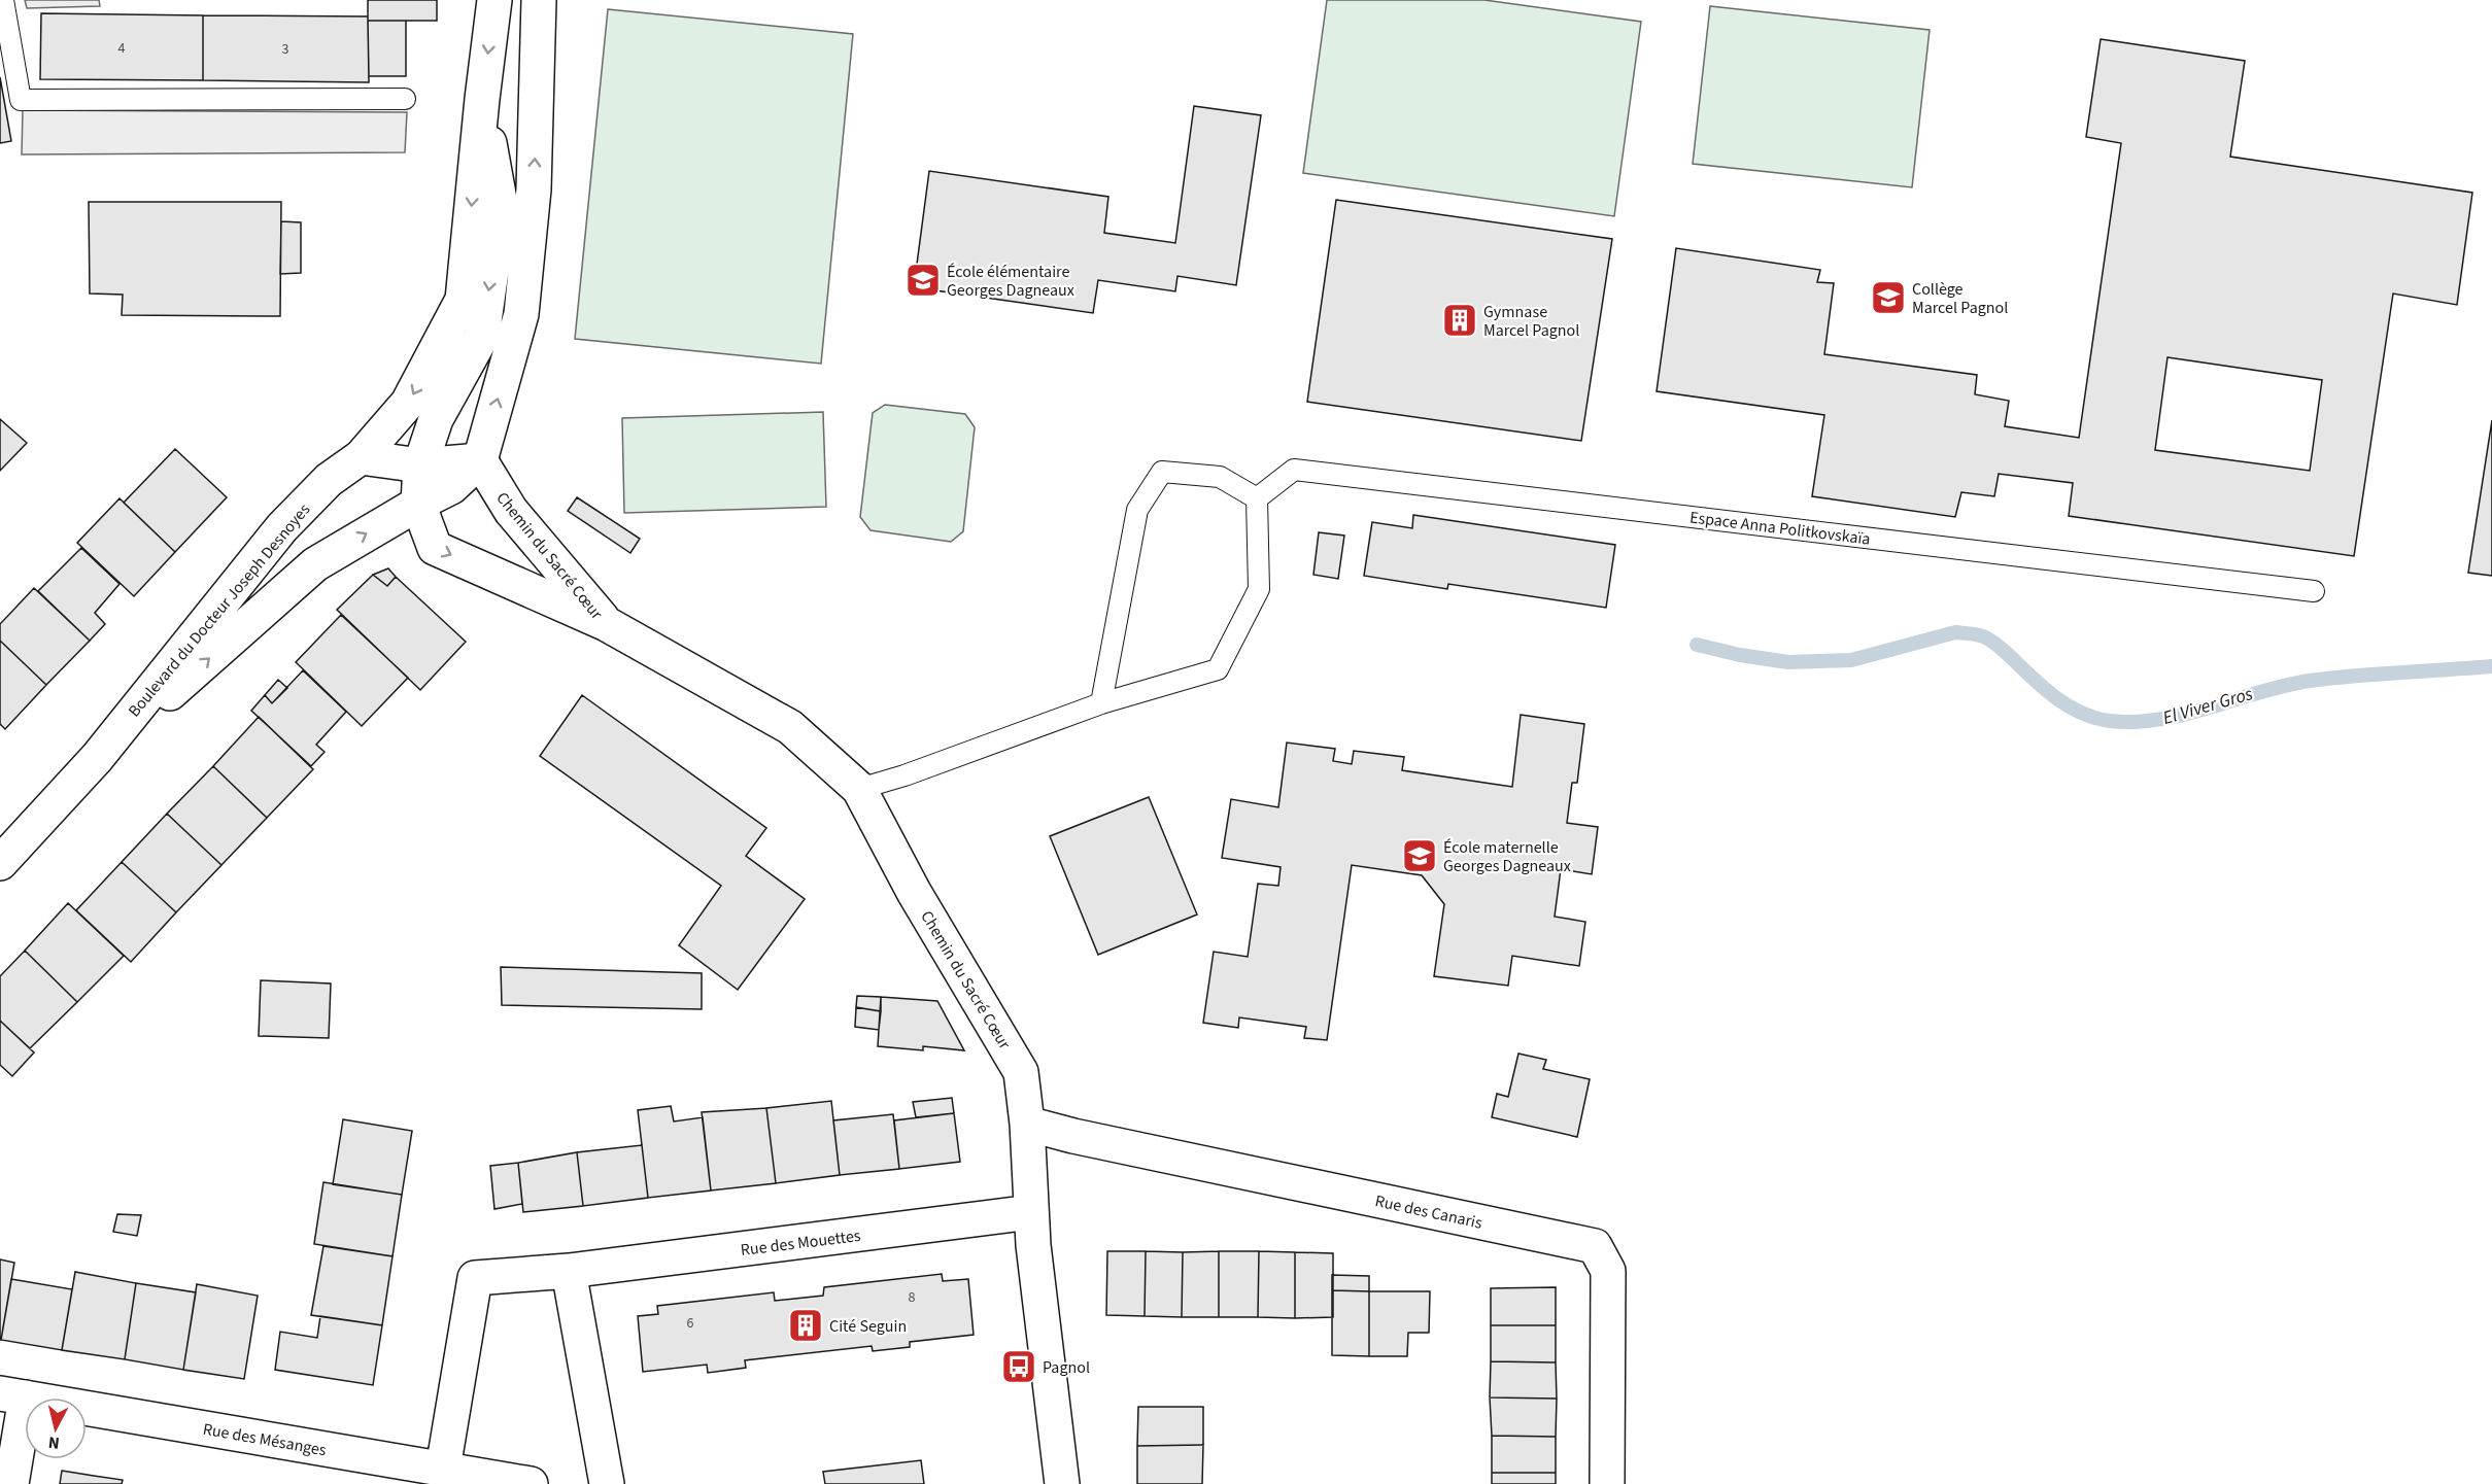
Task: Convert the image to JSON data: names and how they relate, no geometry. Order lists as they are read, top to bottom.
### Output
{
  "streets": {
    "street": [
      "Chemin du Sacré Cœur",
      "Boulevard du Docteur Joseph Desnoyes",
      "Rue des Canaris",
      "Rue des Mouettes",
      "Rue des Mésanges"
    ],
    "lane": ["Espace Anna Politkovskaïa"]
  },
  "crossings": [
    ["Chemin du Sacré Cœur", "Boulevard du Docteur Joseph Desnoyes"],
    ["Chemin du Sacré Cœur", "Rue des Canaris"],
    ["Chemin du Sacré Cœur", "Rue des Mouettes"],
    ["Rue des Mouettes", "Rue des Mésanges"]
  ],
  "water": ["El Viver Gros"],
  "places": {
    "school or university": ["École élémentaire Georges Dagneaux", "Collège Marcel Pagnol", "École maternelle Georges Dagneaux"],
    "building": ["Gymnase Marcel Pagnol", "Cité Seguin"],
    "bus stop": ["Pagnol"]
  },
  "house_numbers": [
    "4",
    "3",
    "8",
    "6"
  ],
  "north": "bottom"
}
